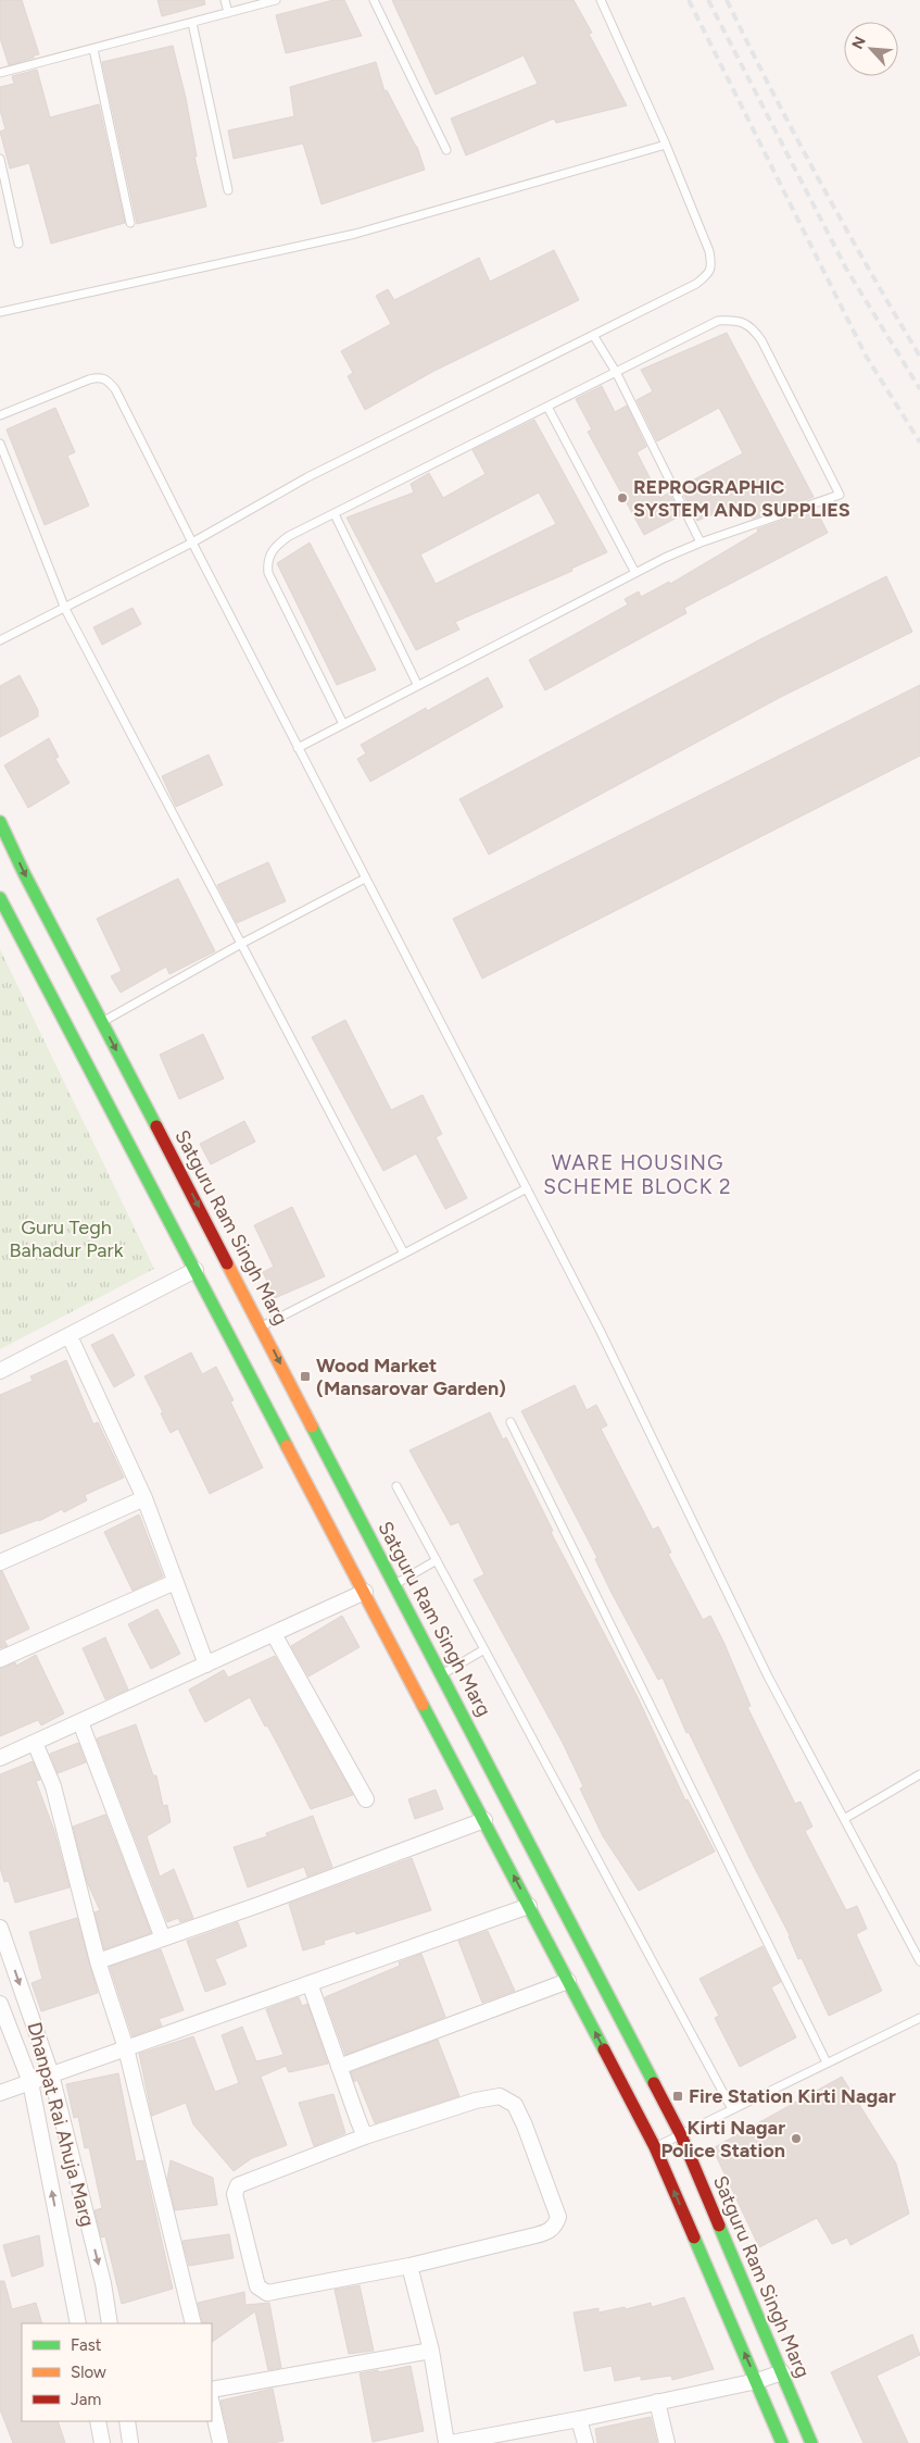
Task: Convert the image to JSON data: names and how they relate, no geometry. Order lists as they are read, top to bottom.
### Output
{
  "streets": {
    "main road": ["Satguru Ram Singh Marg"],
    "street": ["Dhanpat Rai Ahuja Marg"]
  },
  "districts": ["WARE HOUSING SCHEME BLOCK 2"],
  "parks": ["Guru Tegh Bahadur Park"],
  "places": {
    "other": ["REPROGRAPHIC SYSTEM AND SUPPLIES", "Kirti Nagar Police Station"],
    "transit": ["Wood Market (Mansarovar Garden)", "Fire Station Kirti Nagar"]
  },
  "legend": ["Fast", "Slow", "Jam"],
  "north": "top left"
}
